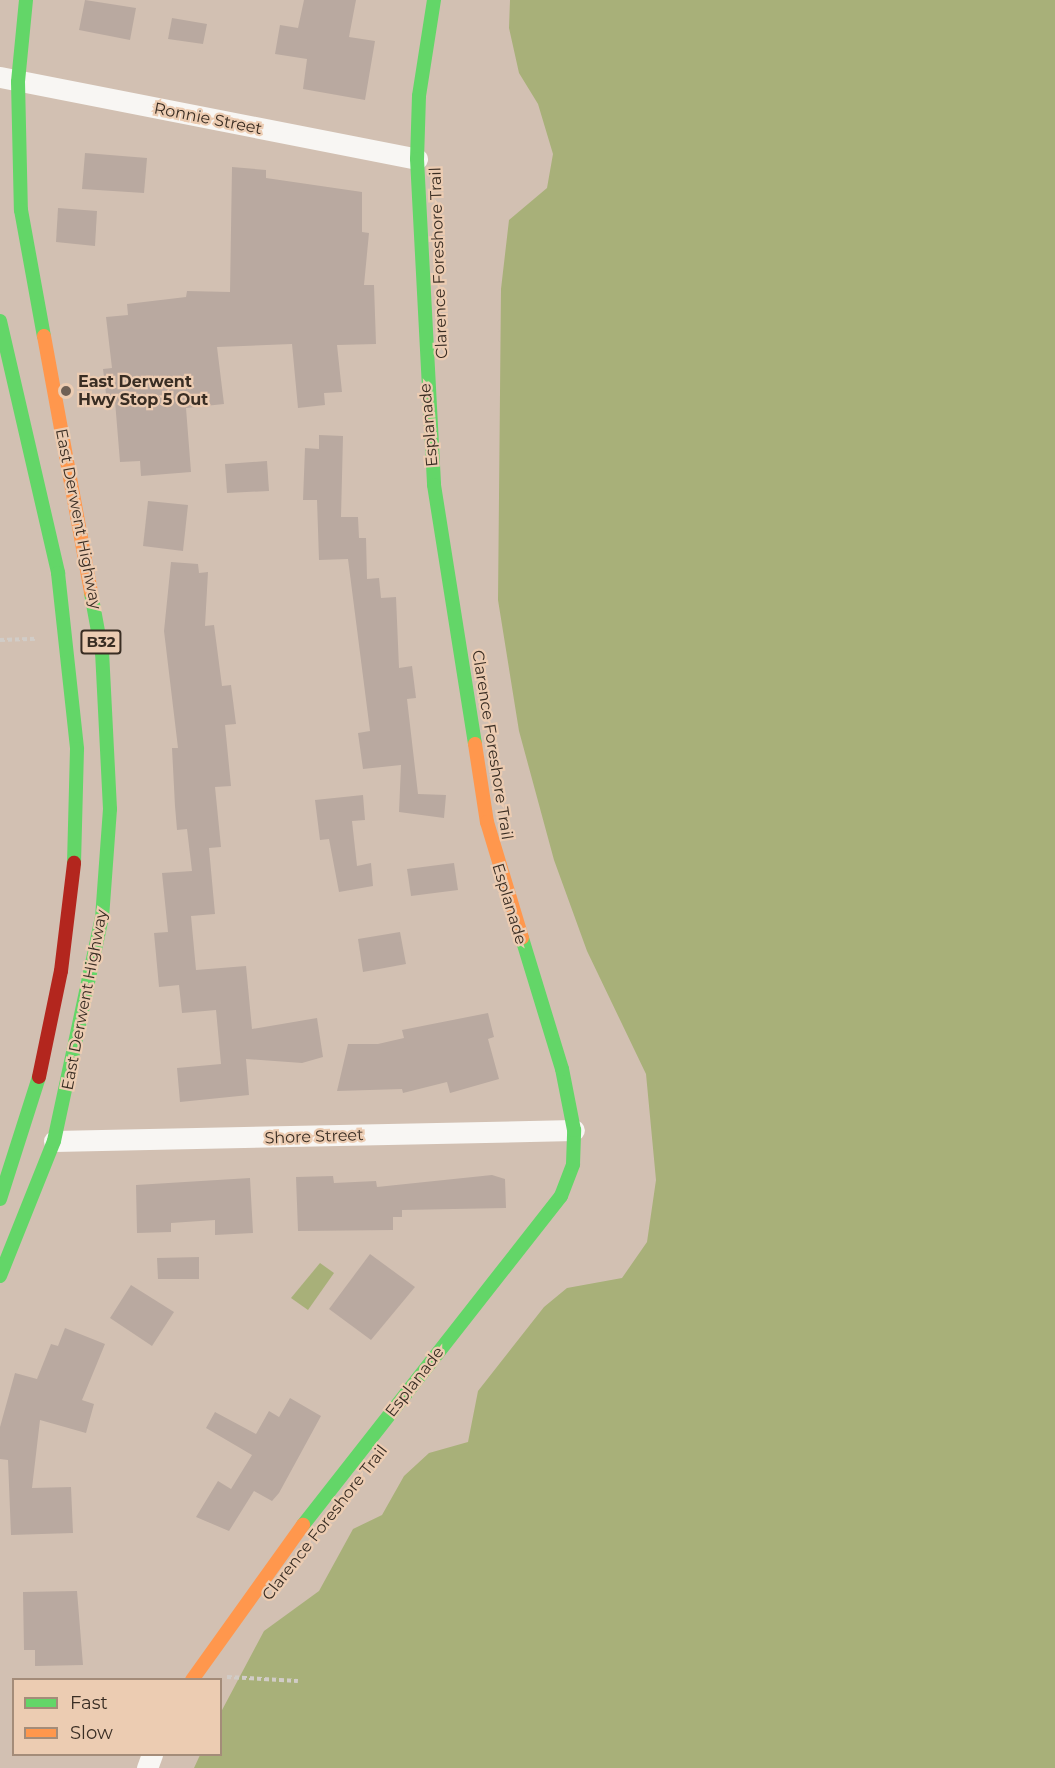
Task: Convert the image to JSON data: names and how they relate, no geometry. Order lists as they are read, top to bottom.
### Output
{
  "streets": {
    "main road": ["Esplanade", "East Derwent Highway", "B32"],
    "street": ["Ronnie Street", "Shore Street"]
  },
  "crossings": [
    ["Ronnie Street", "Esplanade"],
    ["Ronnie Street", "East Derwent Highway"],
    ["Esplanade", "Shore Street"],
    ["East Derwent Highway", "Shore Street"]
  ],
  "places": ["East Derwent Hwy Stop 5 Out"],
  "legend": ["Fast", "Slow"]
}
